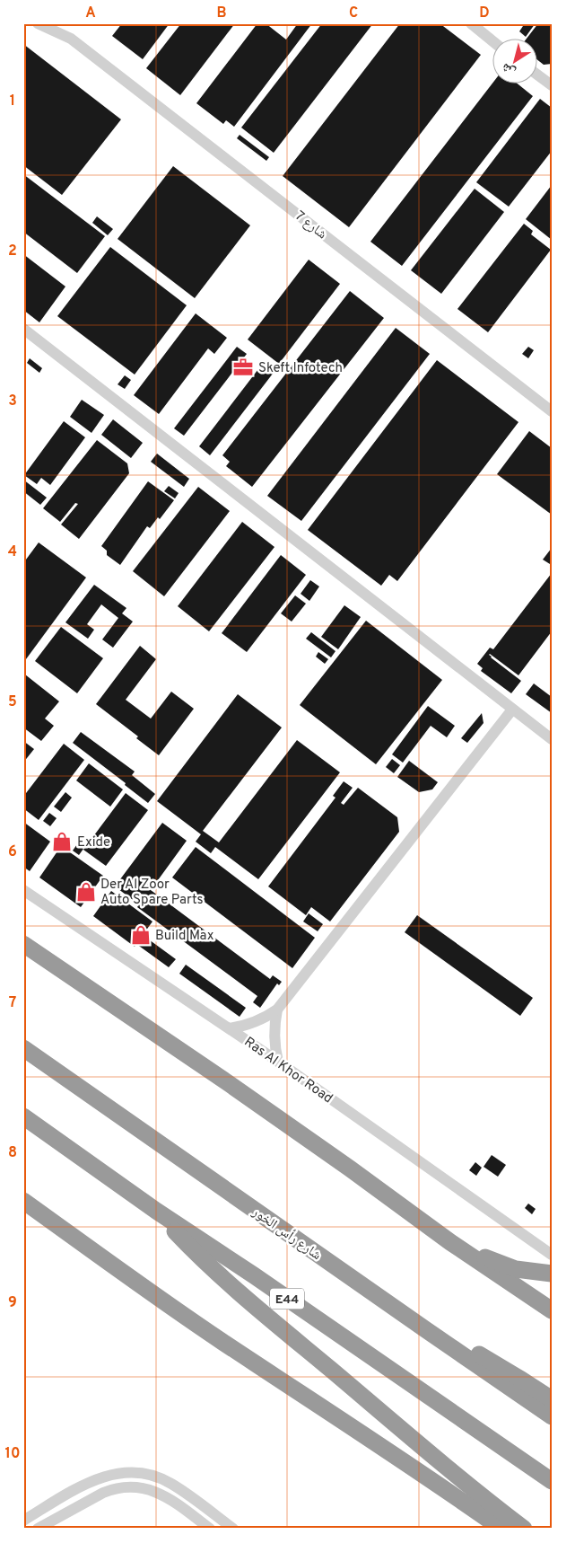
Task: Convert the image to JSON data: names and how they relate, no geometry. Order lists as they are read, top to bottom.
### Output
{
  "streets": {
    "highway": ["شارع رأس الخور", "E44"],
    "street": ["شارع 7", "Ras Al Khor Road"]
  },
  "places": {
    "office": ["Skeft Infotech"],
    "shop": ["Exide", "Der Al Zoor Auto Spare Parts", "Build Max"]
  },
  "north": "bottom left",
  "grid": {
    "columns": [
      "A",
      "B",
      "C",
      "D"
    ],
    "rows": [
      "1",
      "2",
      "3",
      "4",
      "5",
      "6",
      "7",
      "8",
      "9",
      "10"
    ]
  }
}
